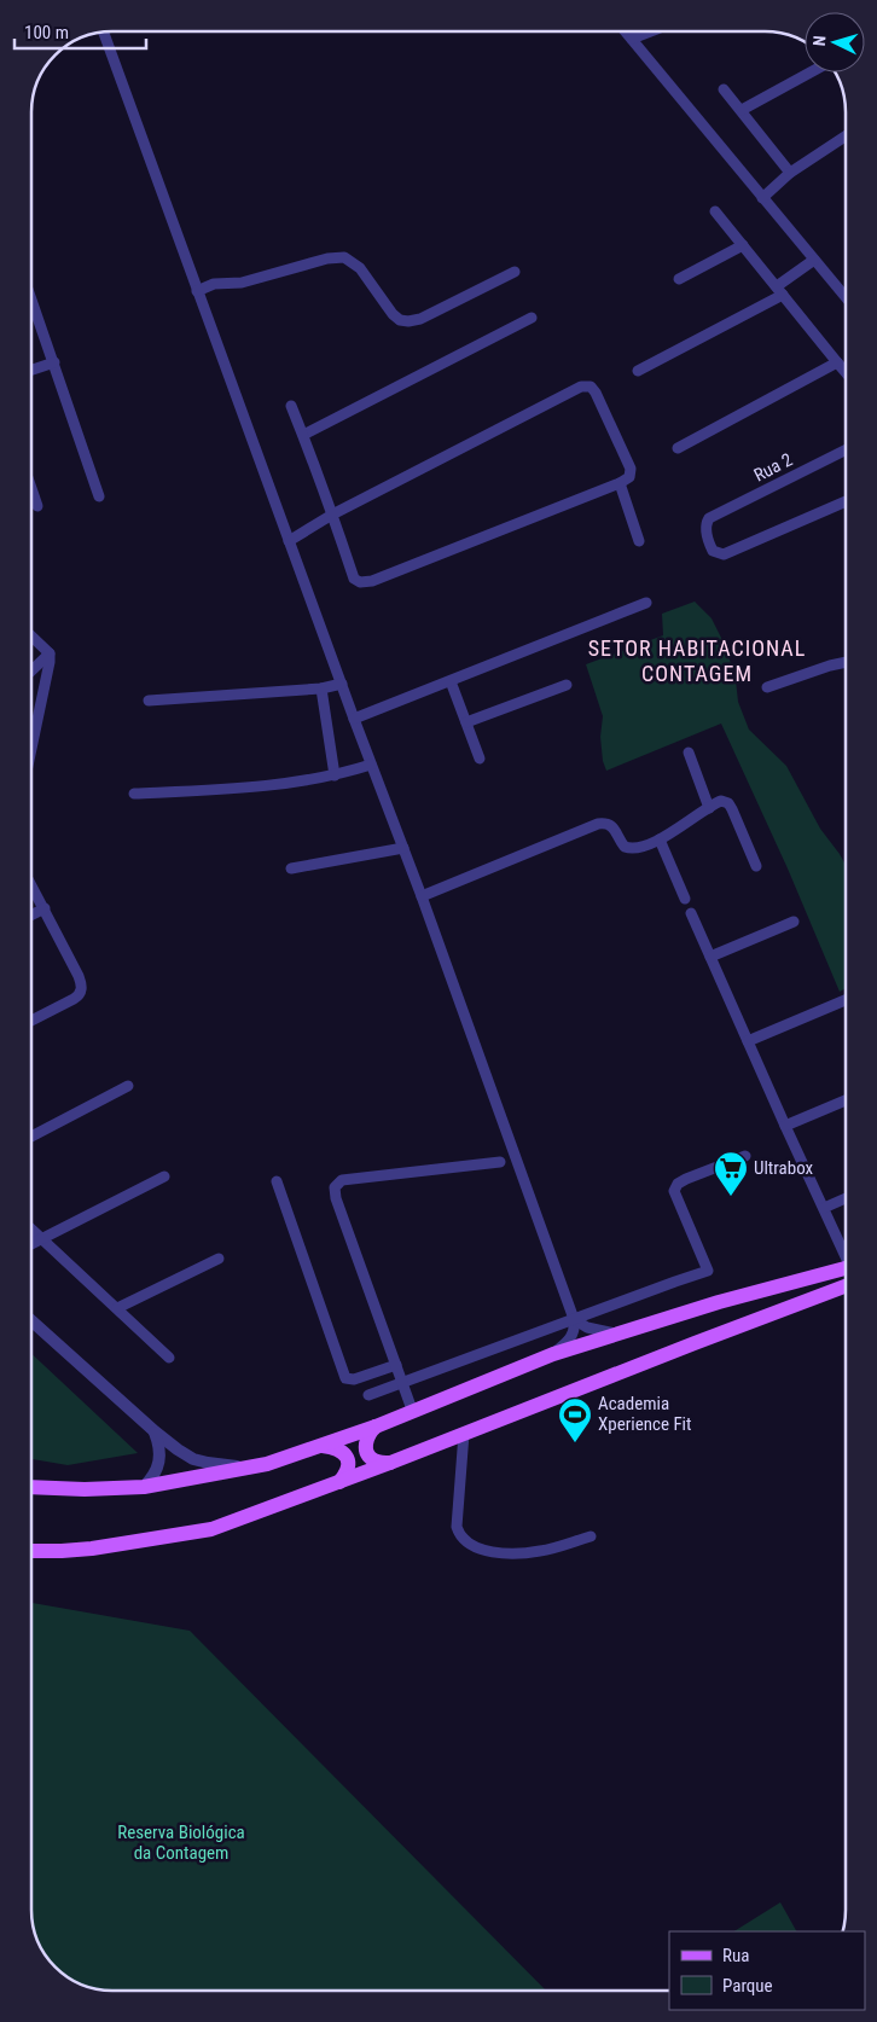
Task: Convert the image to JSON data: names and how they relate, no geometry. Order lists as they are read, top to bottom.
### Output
{
  "streets": {
    "street": ["Rua 2"]
  },
  "districts": ["SETOR HABITACIONAL CONTAGEM"],
  "parks": ["Reserva Biológica da Contagem"],
  "places": {
    "supermarket": ["Ultrabox"],
    "sports": ["Academia Xperience Fit"]
  },
  "legend": ["Rua", "Parque"],
  "scale_bar": "100 m",
  "north": "left"
}
